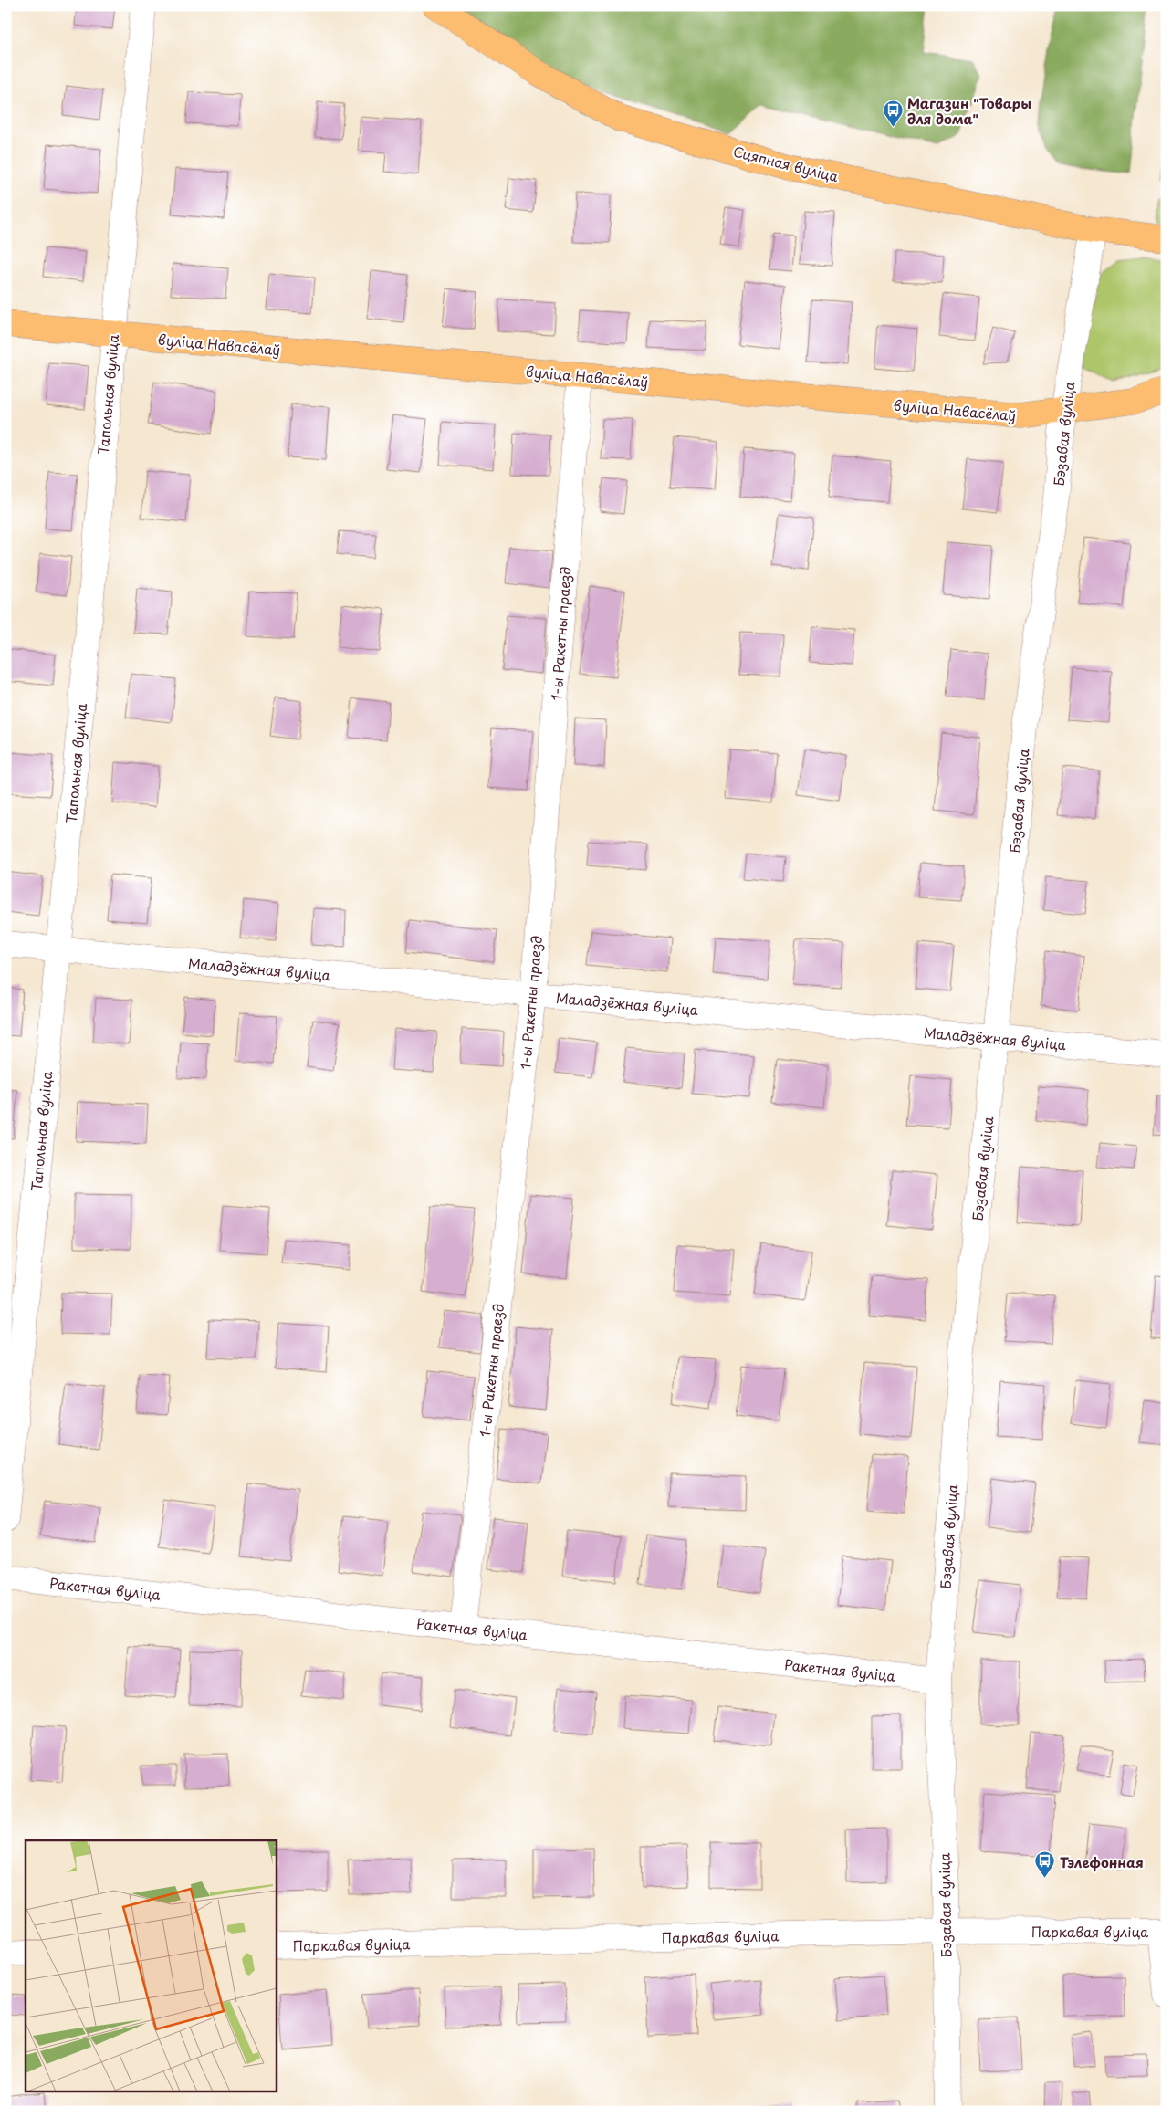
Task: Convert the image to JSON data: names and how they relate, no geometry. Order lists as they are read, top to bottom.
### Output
{
  "streets": {
    "main road": ["Сцяпная вуліца", "вуліца Навасёлаў"],
    "street": [
      "Тапольная вуліца",
      "Бэзавая вуліца",
      "1-ы Ракетны праезд",
      "Маладзёжная вуліца",
      "Ракетная вуліца",
      "Паркавая вуліца"
    ]
  },
  "crossings": [
    ["Сцяпная вуліца", "Бэзавая вуліца"],
    ["вуліца Навасёлаў", "Тапольная вуліца"],
    ["вуліца Навасёлаў", "Бэзавая вуліца"],
    ["вуліца Навасёлаў", "1-ы Ракетны праезд"],
    ["Тапольная вуліца", "Маладзёжная вуліца"],
    ["Бэзавая вуліца", "Маладзёжная вуліца"],
    ["Бэзавая вуліца", "Ракетная вуліца"],
    ["Бэзавая вуліца", "Паркавая вуліца"],
    ["1-ы Ракетны праезд", "Маладзёжная вуліца"],
    ["1-ы Ракетны праезд", "Ракетная вуліца"]
  ],
  "places": {
    "bus stop": ["Магазин \"Товары для дома\"", "Тэлефонная"]
  }
}
